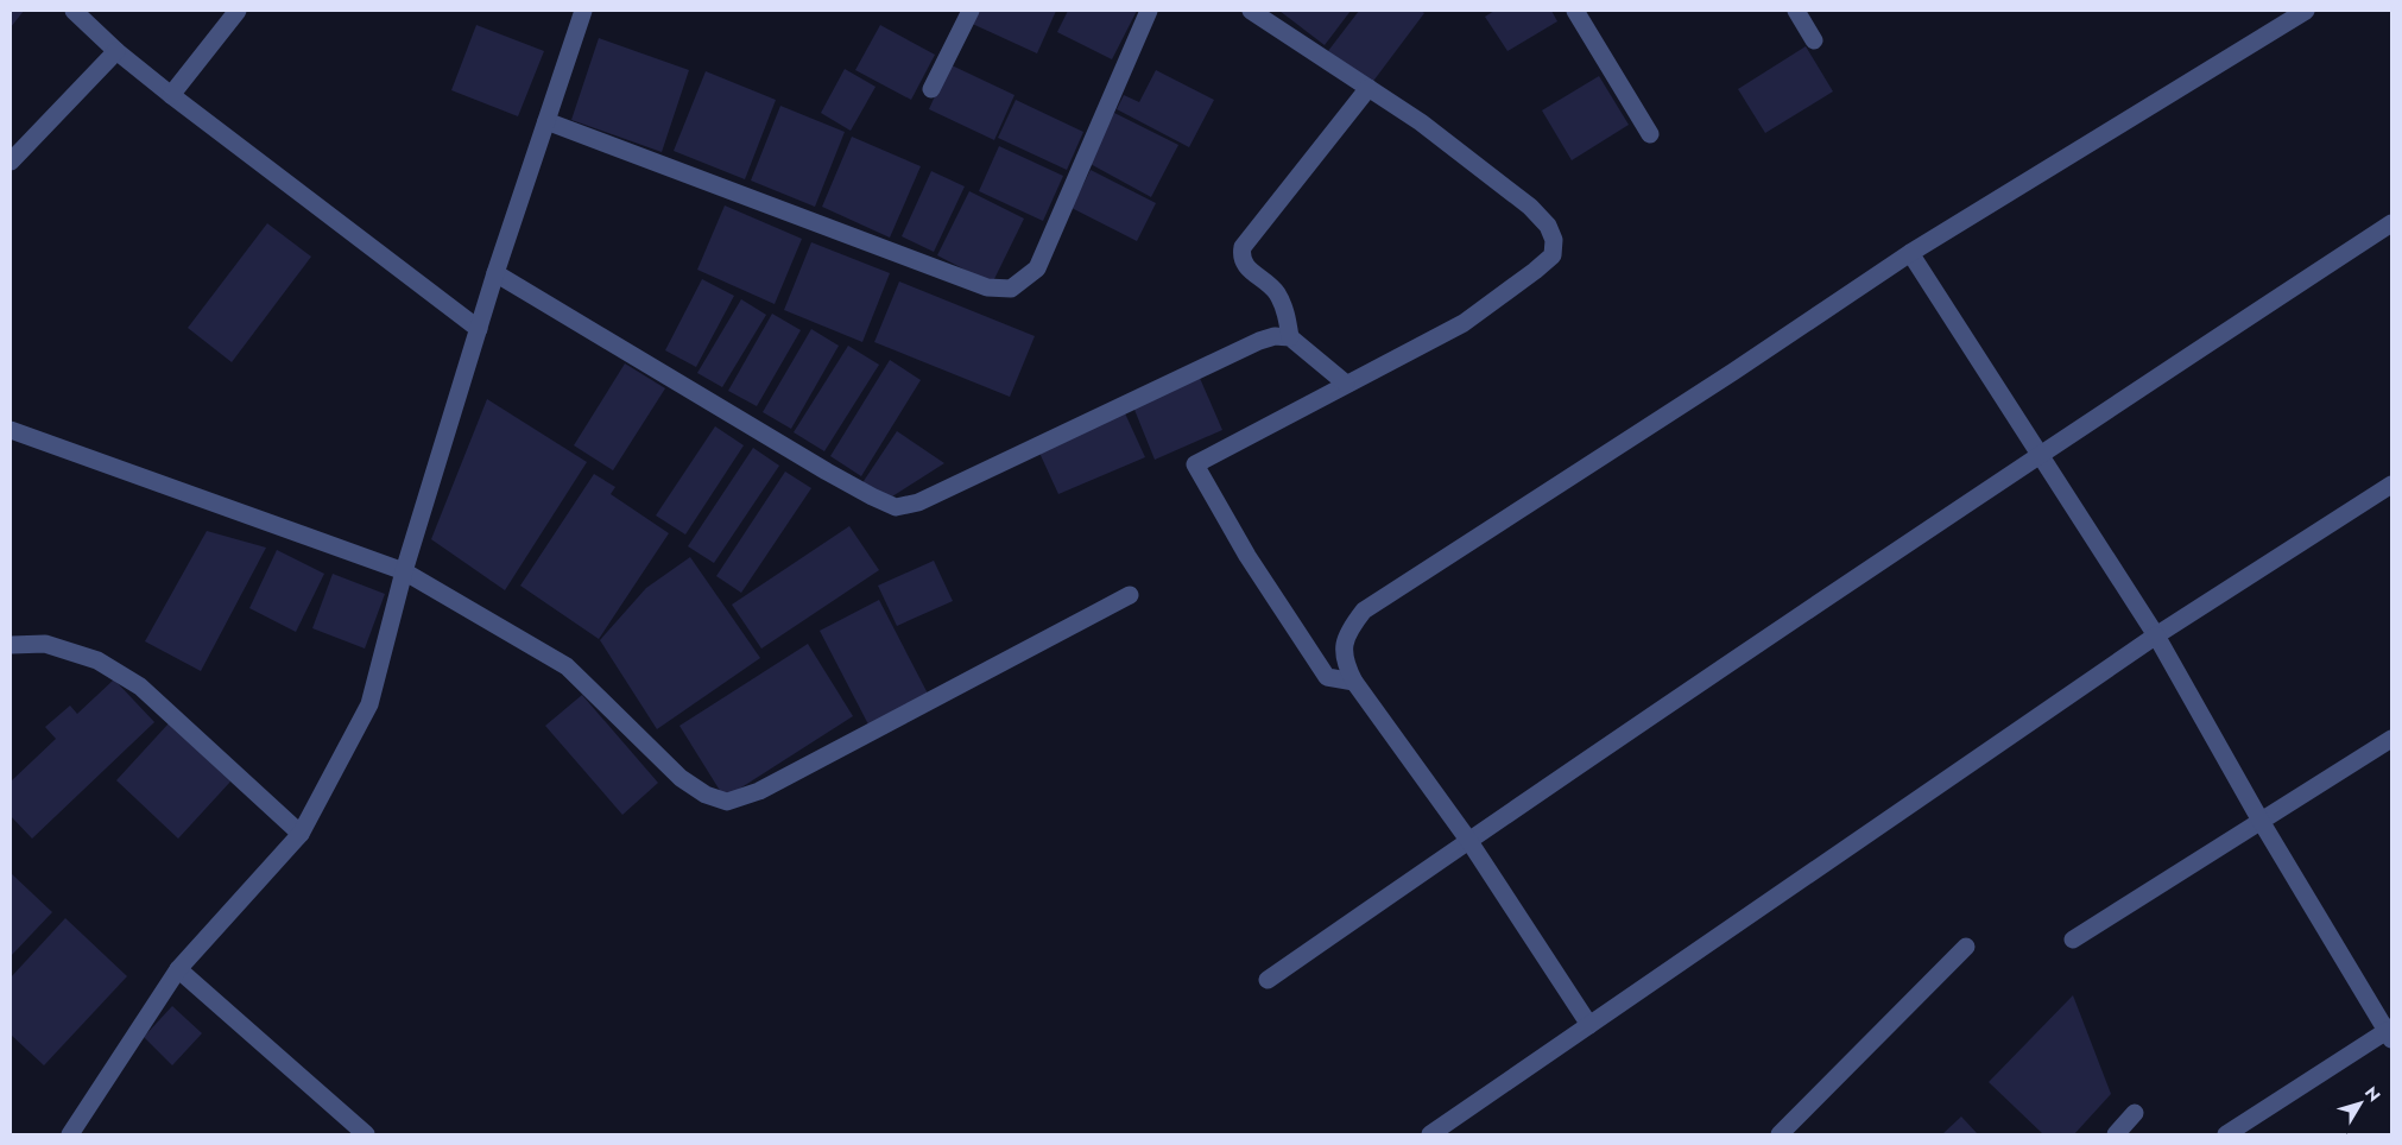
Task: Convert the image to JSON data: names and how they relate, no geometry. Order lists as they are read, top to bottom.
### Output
{
  "north": "top right"
}
